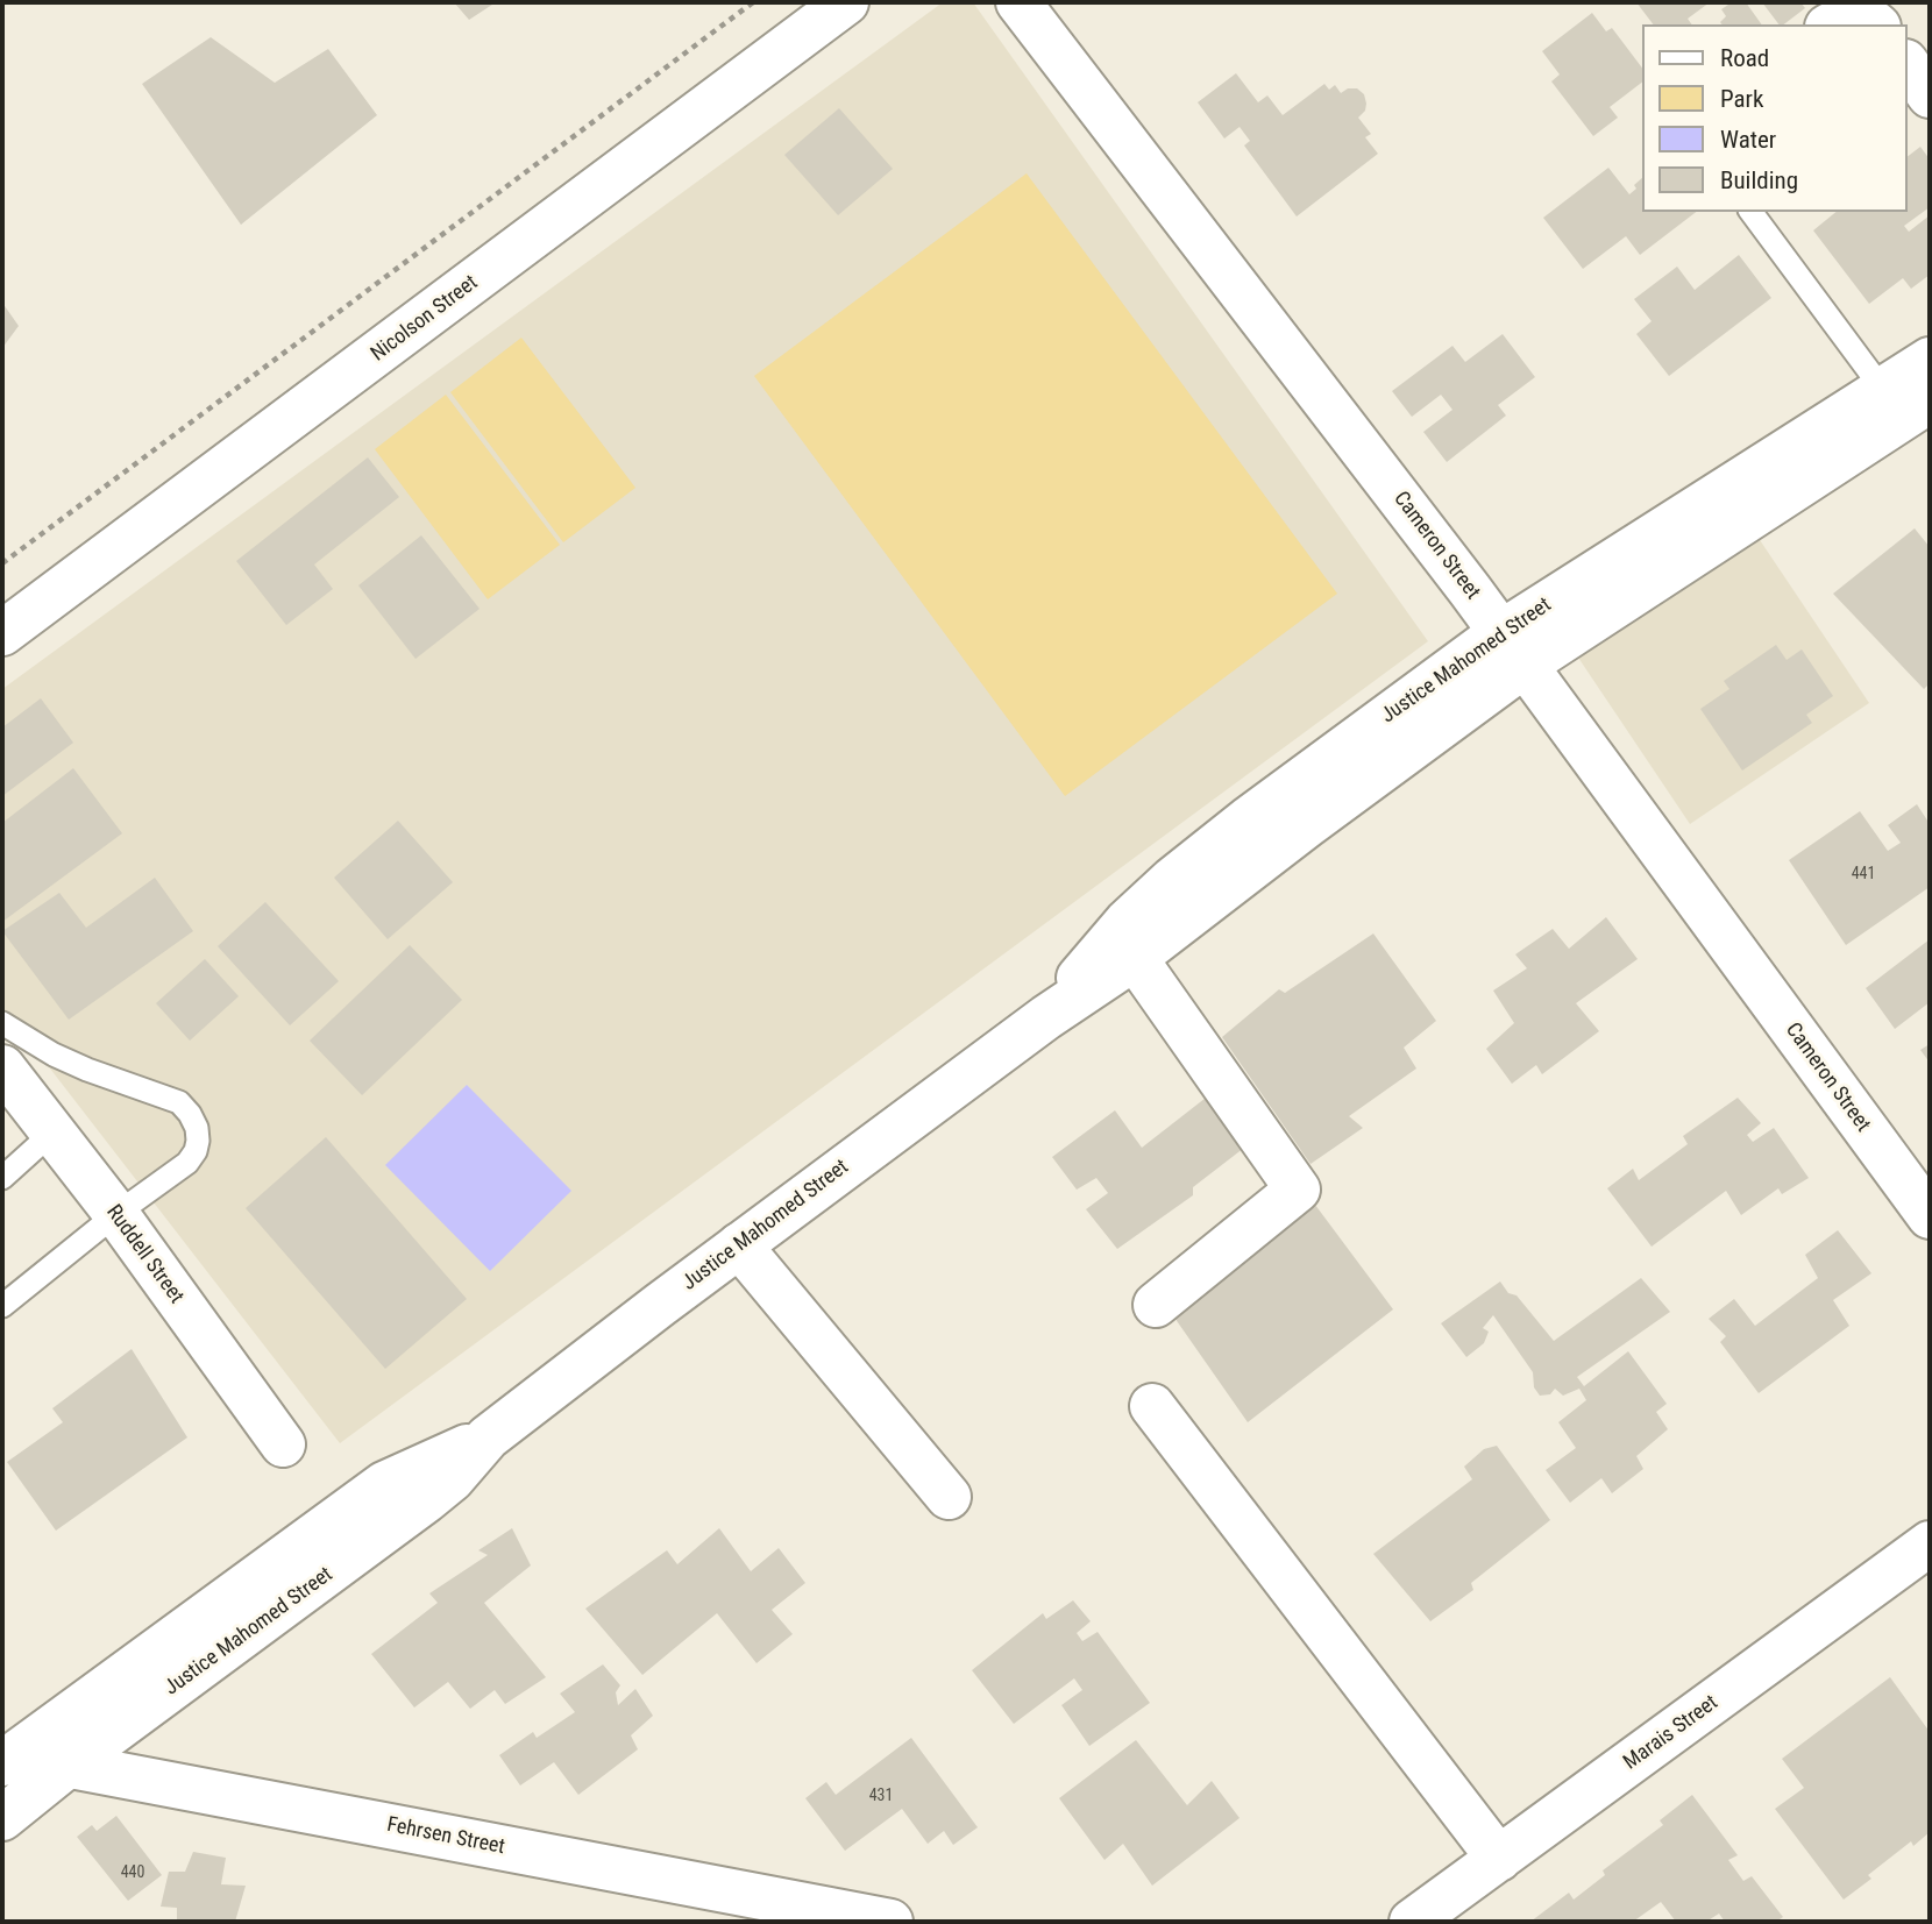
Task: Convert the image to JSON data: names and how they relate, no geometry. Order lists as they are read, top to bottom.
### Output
{
  "streets": {
    "street": [
      "Nicolson Street",
      "Cameron Street",
      "Justice Mahomed Street",
      "Ruddell Street",
      "Marais Street",
      "Fehrsen Street"
    ]
  },
  "crossings": [
    ["Cameron Street", "Justice Mahomed Street"],
    ["Justice Mahomed Street", "Fehrsen Street"]
  ],
  "house_numbers": ["441", "431", "440"],
  "legend": [
    "Road",
    "Park",
    "Water",
    "Building"
  ]
}
